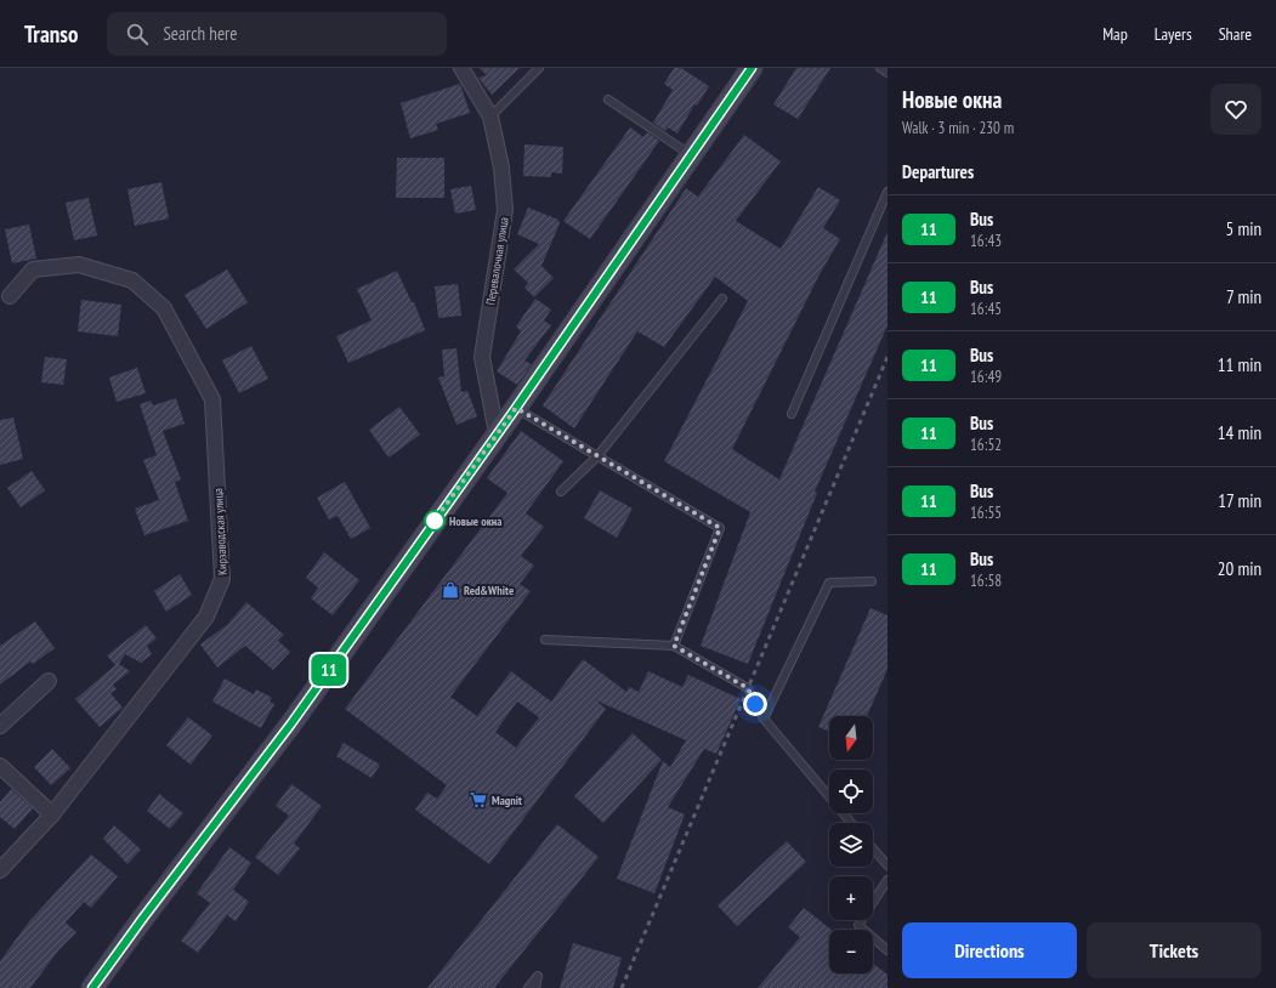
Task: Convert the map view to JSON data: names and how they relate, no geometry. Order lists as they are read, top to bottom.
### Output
{
  "streets": {
    "street": ["Перевалочная улица", "Кирзаводская улица"]
  },
  "places": {
    "other": ["Новые окна"],
    "shop": ["Red&White"],
    "supermarket": ["Magnit"]
  },
  "lines": ["bus line 11"],
  "north": "bottom",
  "page": {
    "header": "Transo",
    "search": "Search here",
    "nav": ["Map", "Layers", "Share"],
    "on_map": "11",
    "heading": [
      ["Новые окна", "Walk · 3 min · 230 m"],
      "Departures"
    ],
    "list": [
      {
        "mark": "11",
        "name": "Bus",
        "note": "16:43",
        "value": "5 min"
      },
      {
        "mark": "11",
        "name": "Bus",
        "note": "16:45",
        "value": "7 min"
      },
      {
        "mark": "11",
        "name": "Bus",
        "note": "16:49",
        "value": "11 min"
      },
      {
        "mark": "11",
        "name": "Bus",
        "note": "16:52",
        "value": "14 min"
      },
      {
        "mark": "11",
        "name": "Bus",
        "note": "16:55",
        "value": "17 min"
      },
      {
        "mark": "11",
        "name": "Bus",
        "note": "16:58",
        "value": "20 min"
      }
    ],
    "map_buttons": ["+", "−"],
    "buttons": ["Directions", "Tickets"]
  }
}
